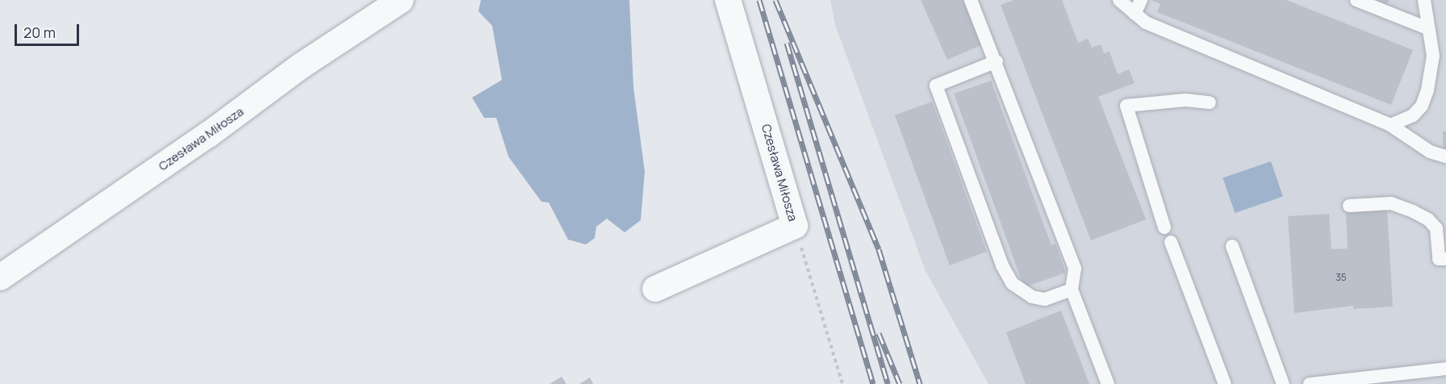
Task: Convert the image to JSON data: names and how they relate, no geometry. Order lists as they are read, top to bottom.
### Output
{
  "streets": {
    "street": ["Czesława Miłosza"]
  },
  "house_numbers": ["35"],
  "scale_bar": "20 m"
}
